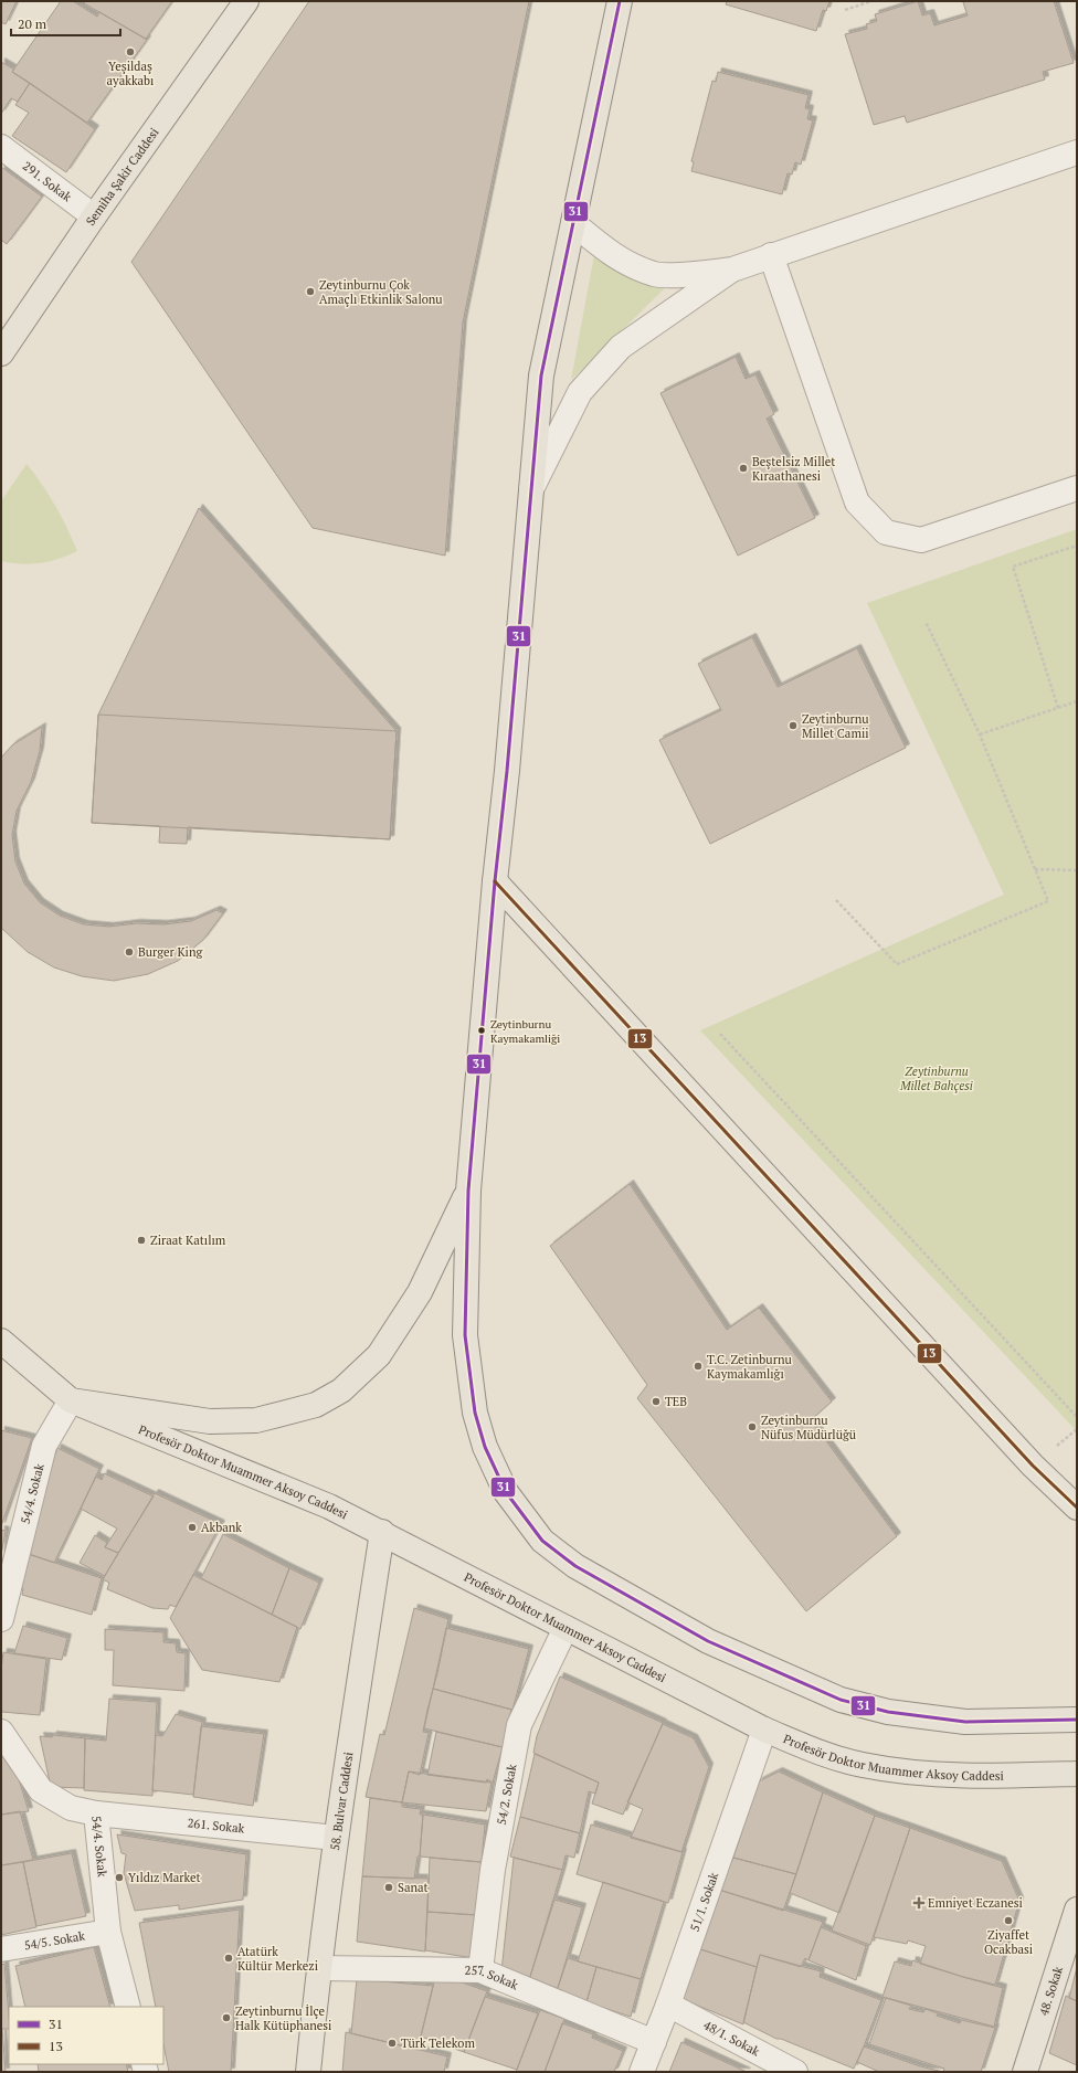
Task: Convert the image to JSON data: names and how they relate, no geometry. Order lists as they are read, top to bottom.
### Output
{
  "streets": {
    "main road": [
      "Semiha Şakir Caddesi",
      "Profesör Doktor Muammer Aksoy Caddesi",
      "58. Bulvar Caddesi",
      "48. Sokak"
    ],
    "street": [
      "291. Sokak",
      "54/4. Sokak",
      "54/2. Sokak",
      "261. Sokak",
      "51/1. Sokak",
      "54/5. Sokak",
      "257. Sokak",
      "48/1. Sokak"
    ]
  },
  "crossings": [
    ["Semiha Şakir Caddesi", "291. Sokak"],
    ["Profesör Doktor Muammer Aksoy Caddesi", "54/4. Sokak"],
    ["Profesör Doktor Muammer Aksoy Caddesi", "54/2. Sokak"],
    ["Profesör Doktor Muammer Aksoy Caddesi", "58. Bulvar Caddesi"],
    ["Profesör Doktor Muammer Aksoy Caddesi", "51/1. Sokak"],
    ["54/4. Sokak", "261. Sokak"],
    ["54/4. Sokak", "54/5. Sokak"],
    ["54/2. Sokak", "257. Sokak"],
    ["58. Bulvar Caddesi", "261. Sokak"],
    ["58. Bulvar Caddesi", "257. Sokak"],
    ["51/1. Sokak", "257. Sokak"],
    ["51/1. Sokak", "48/1. Sokak"]
  ],
  "parks": ["Zeytinburnu Millet Bahçesi"],
  "places": {
    "other": [
      "Yeşildaş ayakkabı",
      "Zeytinburnu Çok Amaçlı Etkinlik Salonu",
      "Beştelsiz Millet Kıraathanesi",
      "Zeytinburnu Millet Camii",
      "Burger King",
      "Zeytinburnu Kaymakamliği",
      "Ziraat Katılım",
      "T.C. Zetinburnu Kaymakamlığı",
      "TEB",
      "Zeytinburnu Nüfus Müdürlüğü",
      "Akbank",
      "Yıldız Market",
      "Sanat",
      "Ziyaffet Ocakbasi",
      "Atatürk Kültür Merkezi",
      "Zeytinburnu İlçe Halk Kütüphanesi",
      "Türk Telekom"
    ],
    "health": ["Emniyet Eczanesi"]
  },
  "lines": ["transit line 31", "transit line 13"],
  "legend": ["31", "13"],
  "scale_bar": "20 m"
}
